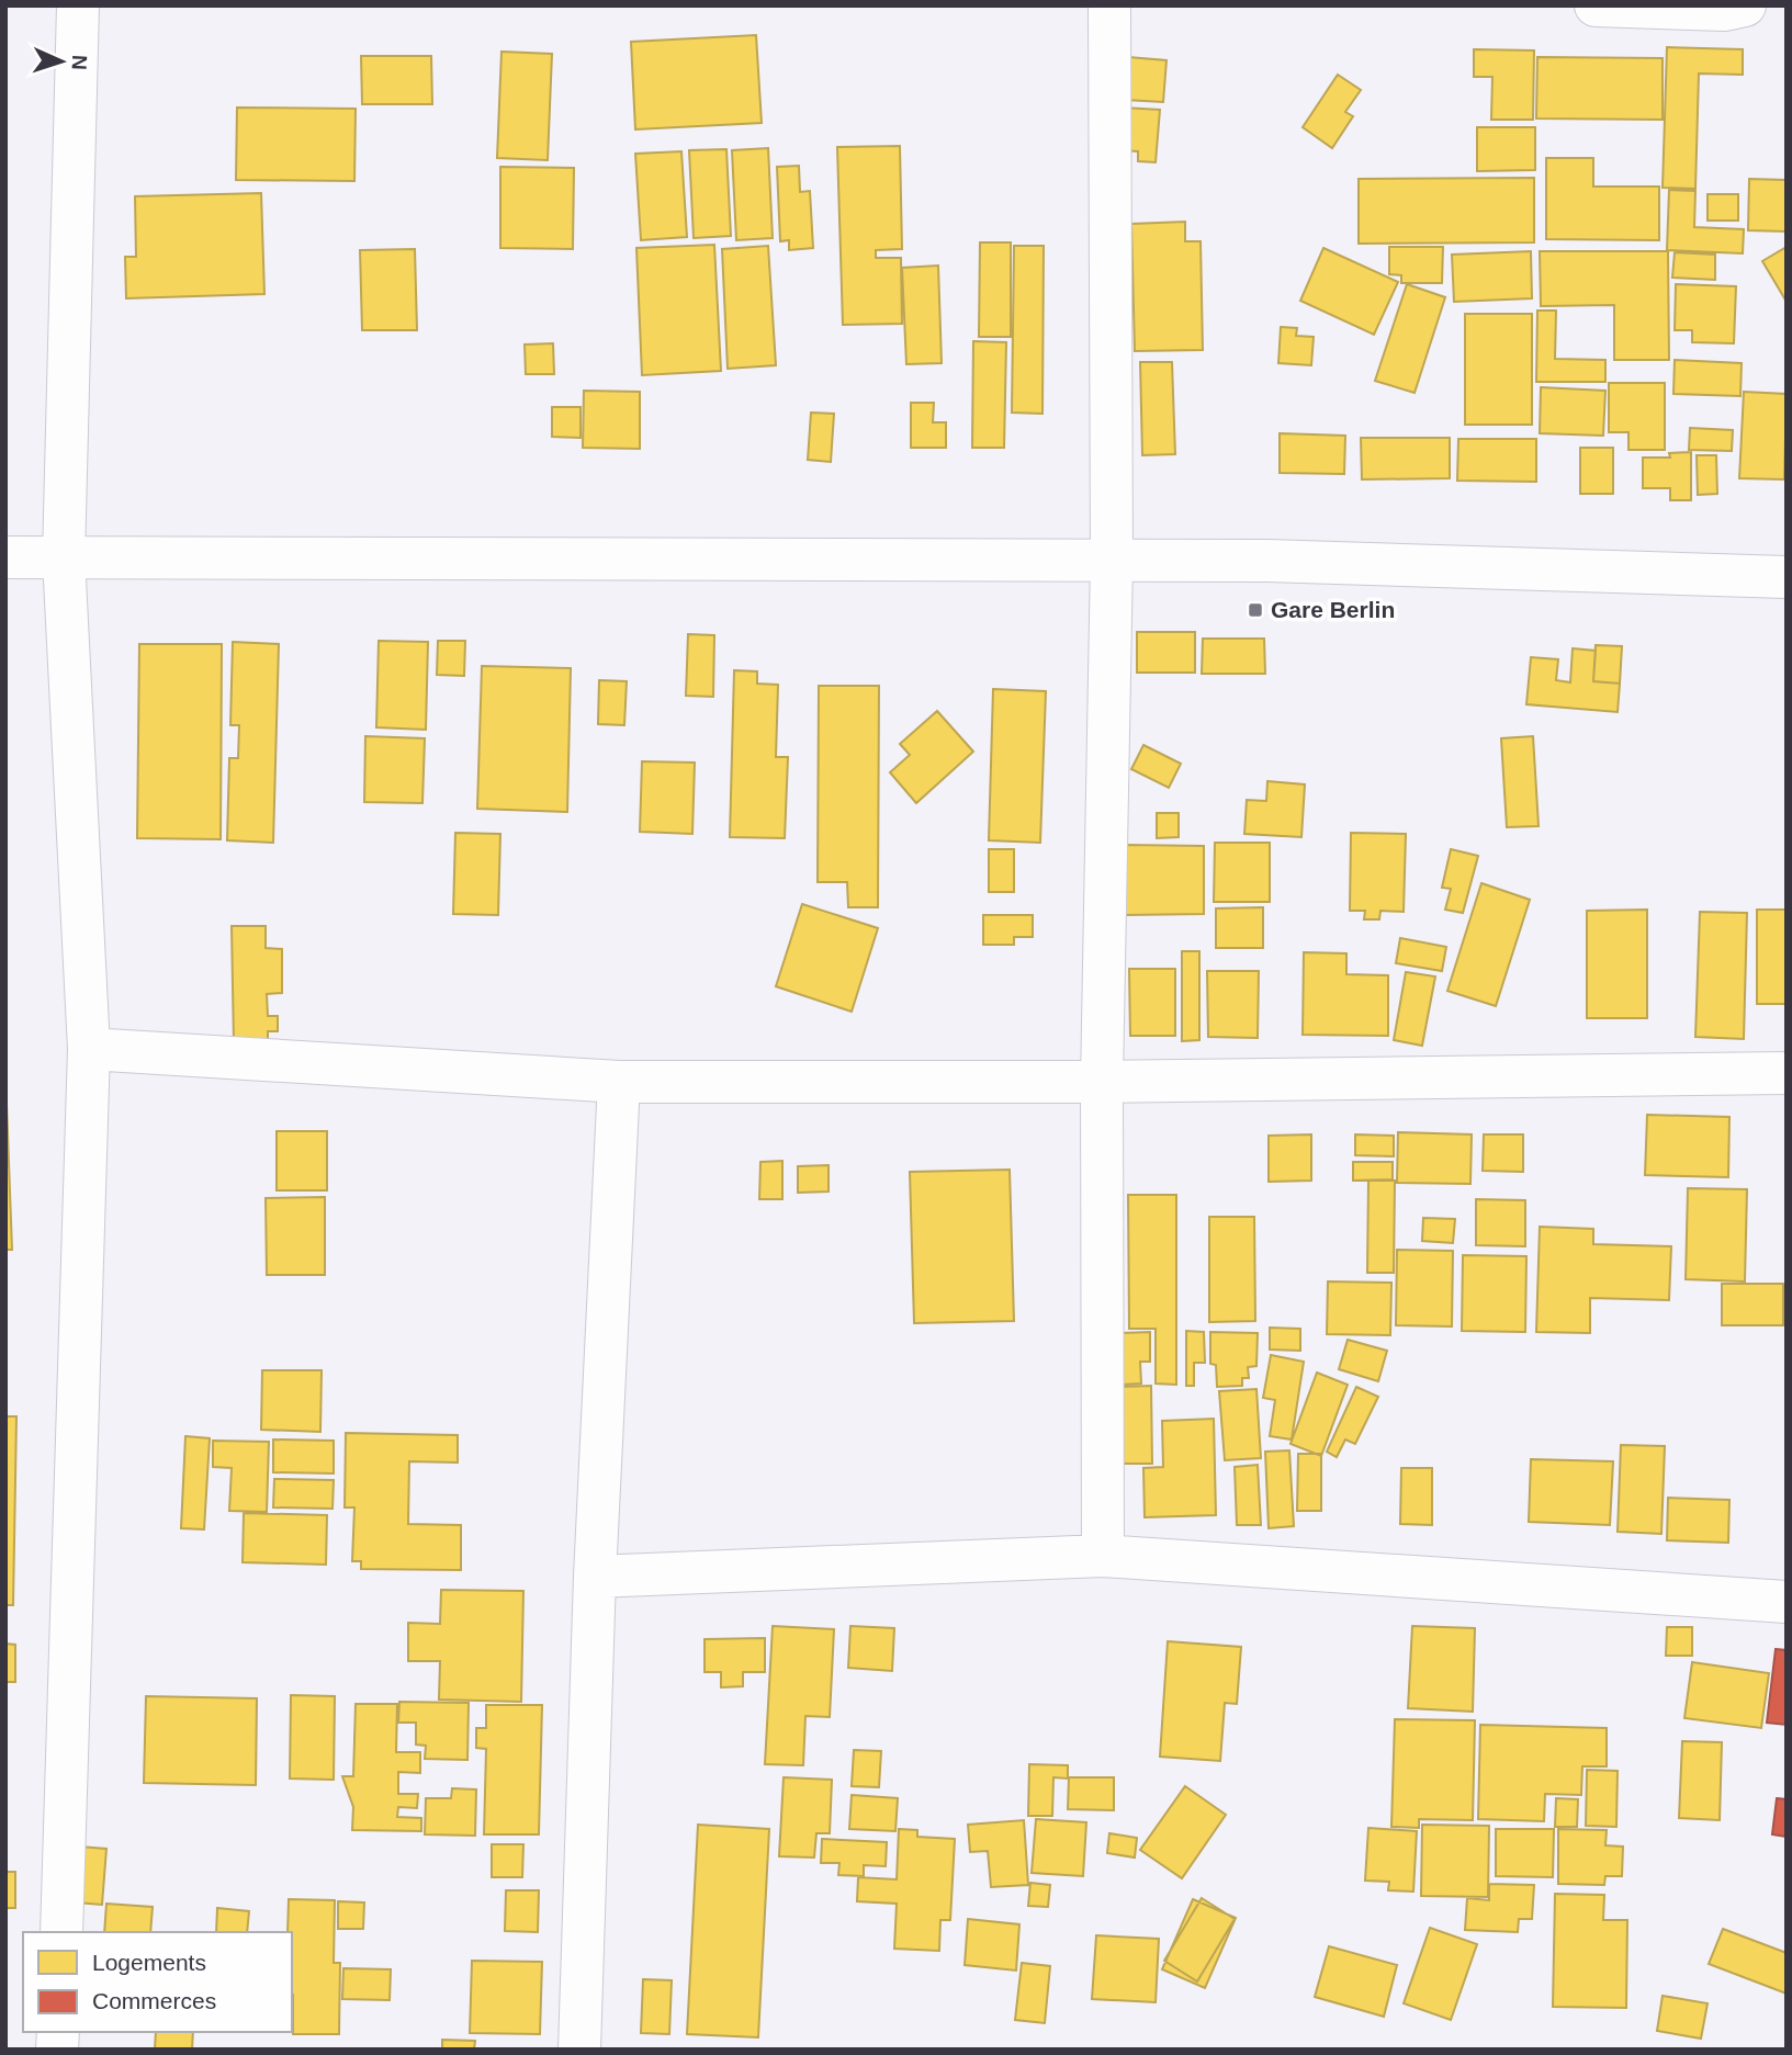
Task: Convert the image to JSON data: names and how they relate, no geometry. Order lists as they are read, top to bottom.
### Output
{
  "places": {
    "transit": ["Gare Berlin"]
  },
  "legend": ["Logements", "Commerces"],
  "north": "right"
}
